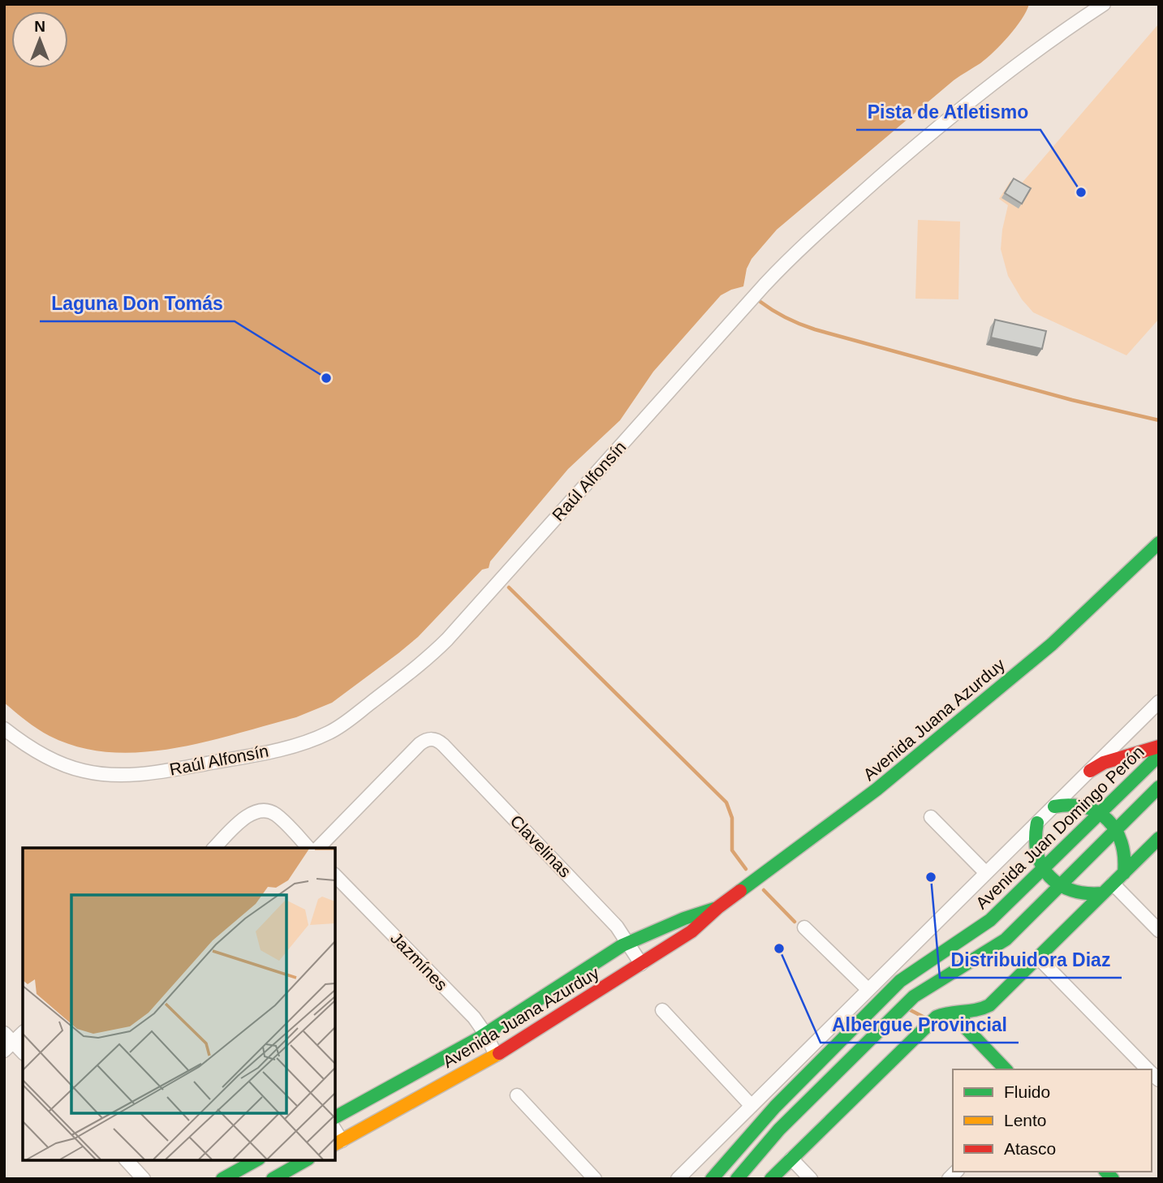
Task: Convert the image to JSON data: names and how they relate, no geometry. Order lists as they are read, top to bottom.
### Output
{
  "streets": {
    "street": [
      "Raúl Alfonsín",
      "Avenida Juana Azurduy",
      "Avenida Juan Domingo Perón",
      "Clavelinas",
      "Jazmínes"
    ]
  },
  "crossings": [
    ["Avenida Juana Azurduy", "Clavelinas"],
    ["Avenida Juana Azurduy", "Jazmínes"]
  ],
  "places": [
    "Pista de Atletismo",
    "Laguna Don Tomás",
    "Distribuidora Diaz",
    "Albergue Provincial"
  ],
  "legend": ["Fluido", "Lento", "Atasco"],
  "north": "top"
}
